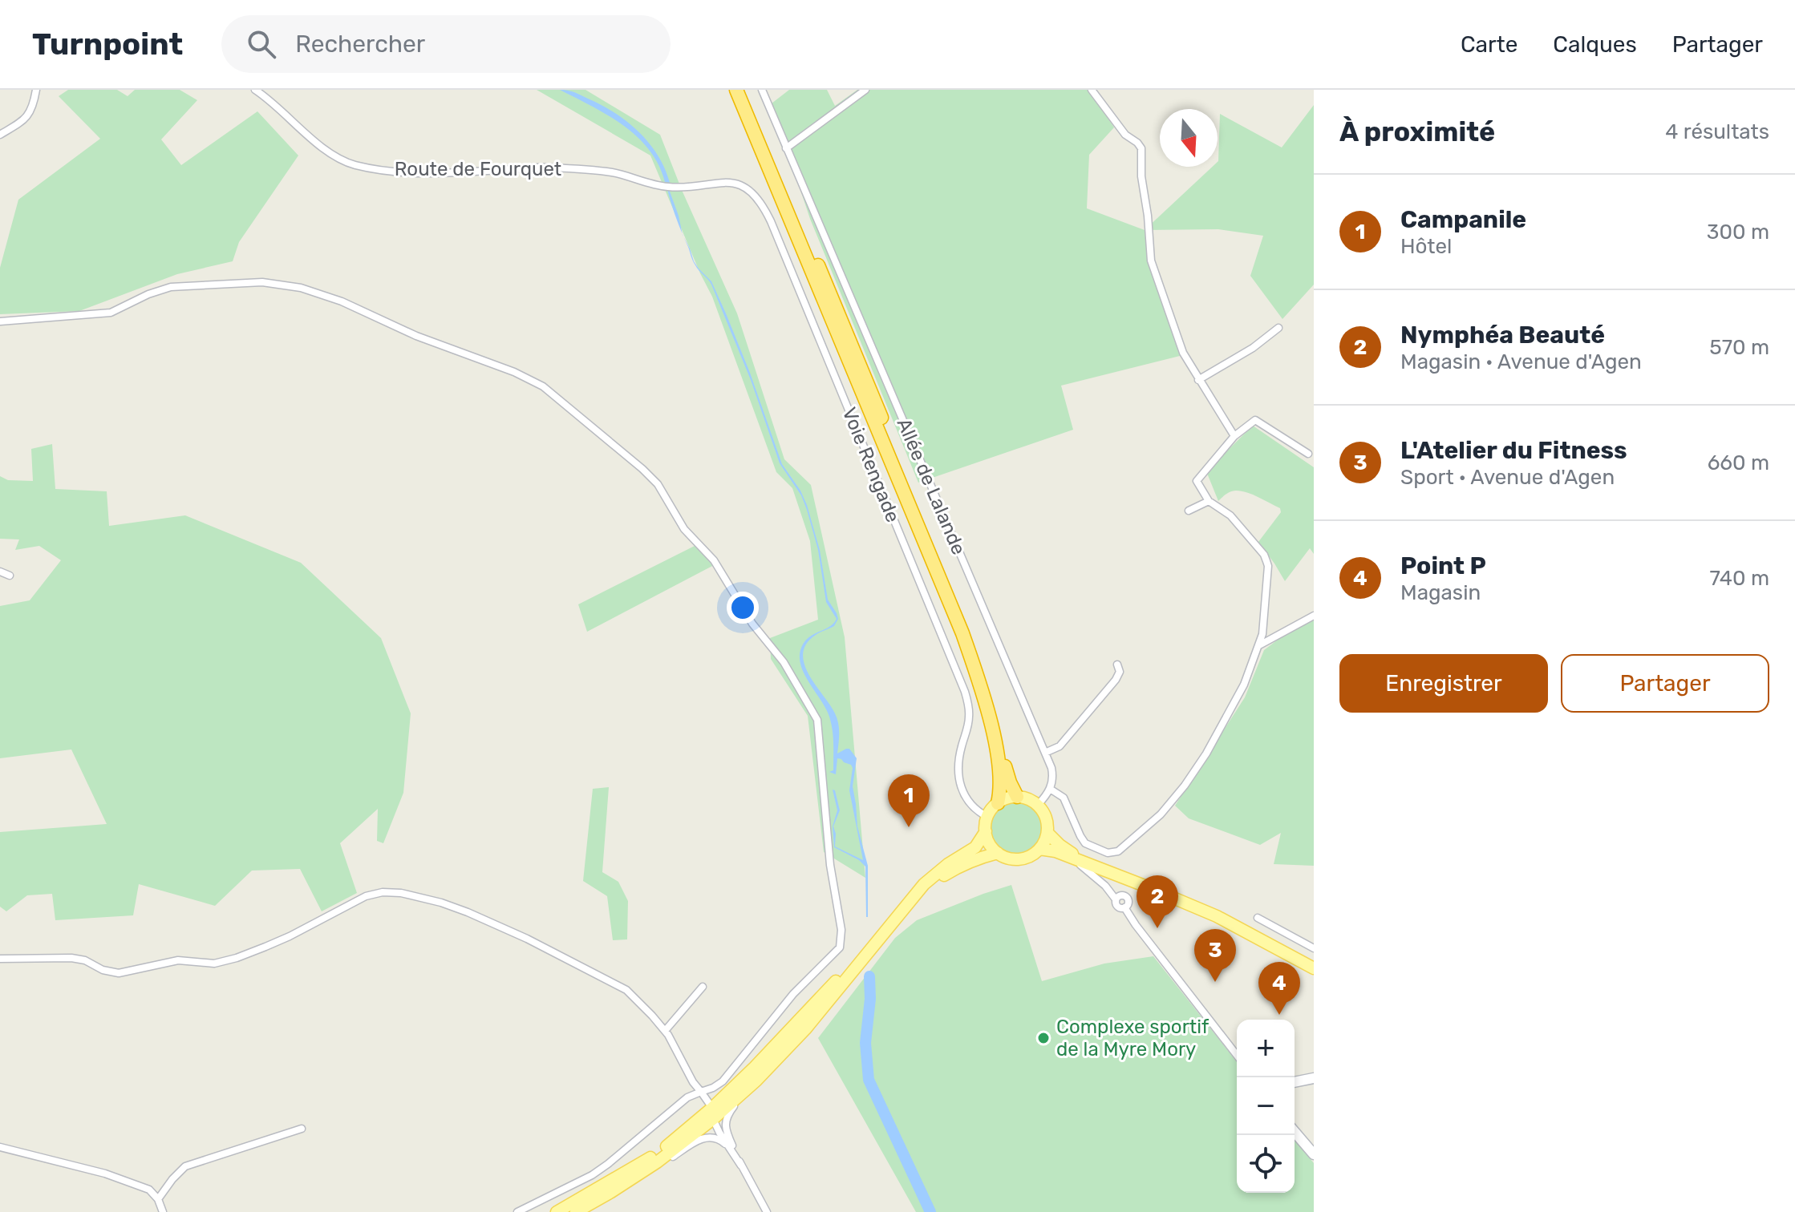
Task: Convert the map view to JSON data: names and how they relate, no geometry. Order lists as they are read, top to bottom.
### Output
{
  "streets": {
    "street": ["Route de Fourquet", "Voie Rengade", "Allée de Lalande"]
  },
  "crossings": [
    ["Route de Fourquet", "Voie Rengade"]
  ],
  "places": ["Complexe sportif de la Myre Mory"],
  "north": "bottom",
  "page": {
    "header": "Turnpoint",
    "search": "Rechercher",
    "nav": ["Carte", "Calques", "Partager"],
    "heading": ["À proximité", "4 résultats"],
    "list": [
      {
        "mark": "1",
        "name": "Campanile",
        "note": "Hôtel",
        "value": "300 m"
      },
      {
        "mark": "2",
        "name": "Nymphéa Beauté",
        "note": "Magasin · Avenue d'Agen",
        "value": "570 m"
      },
      {
        "mark": "3",
        "name": "L'Atelier du Fitness",
        "note": "Sport · Avenue d'Agen",
        "value": "660 m"
      },
      {
        "mark": "4",
        "name": "Point P",
        "note": "Magasin",
        "value": "740 m"
      }
    ],
    "buttons": ["Enregistrer", "Partager"],
    "pins": [
      "1",
      "2",
      "3",
      "4"
    ],
    "map_buttons": ["+", "−"]
  }
}
